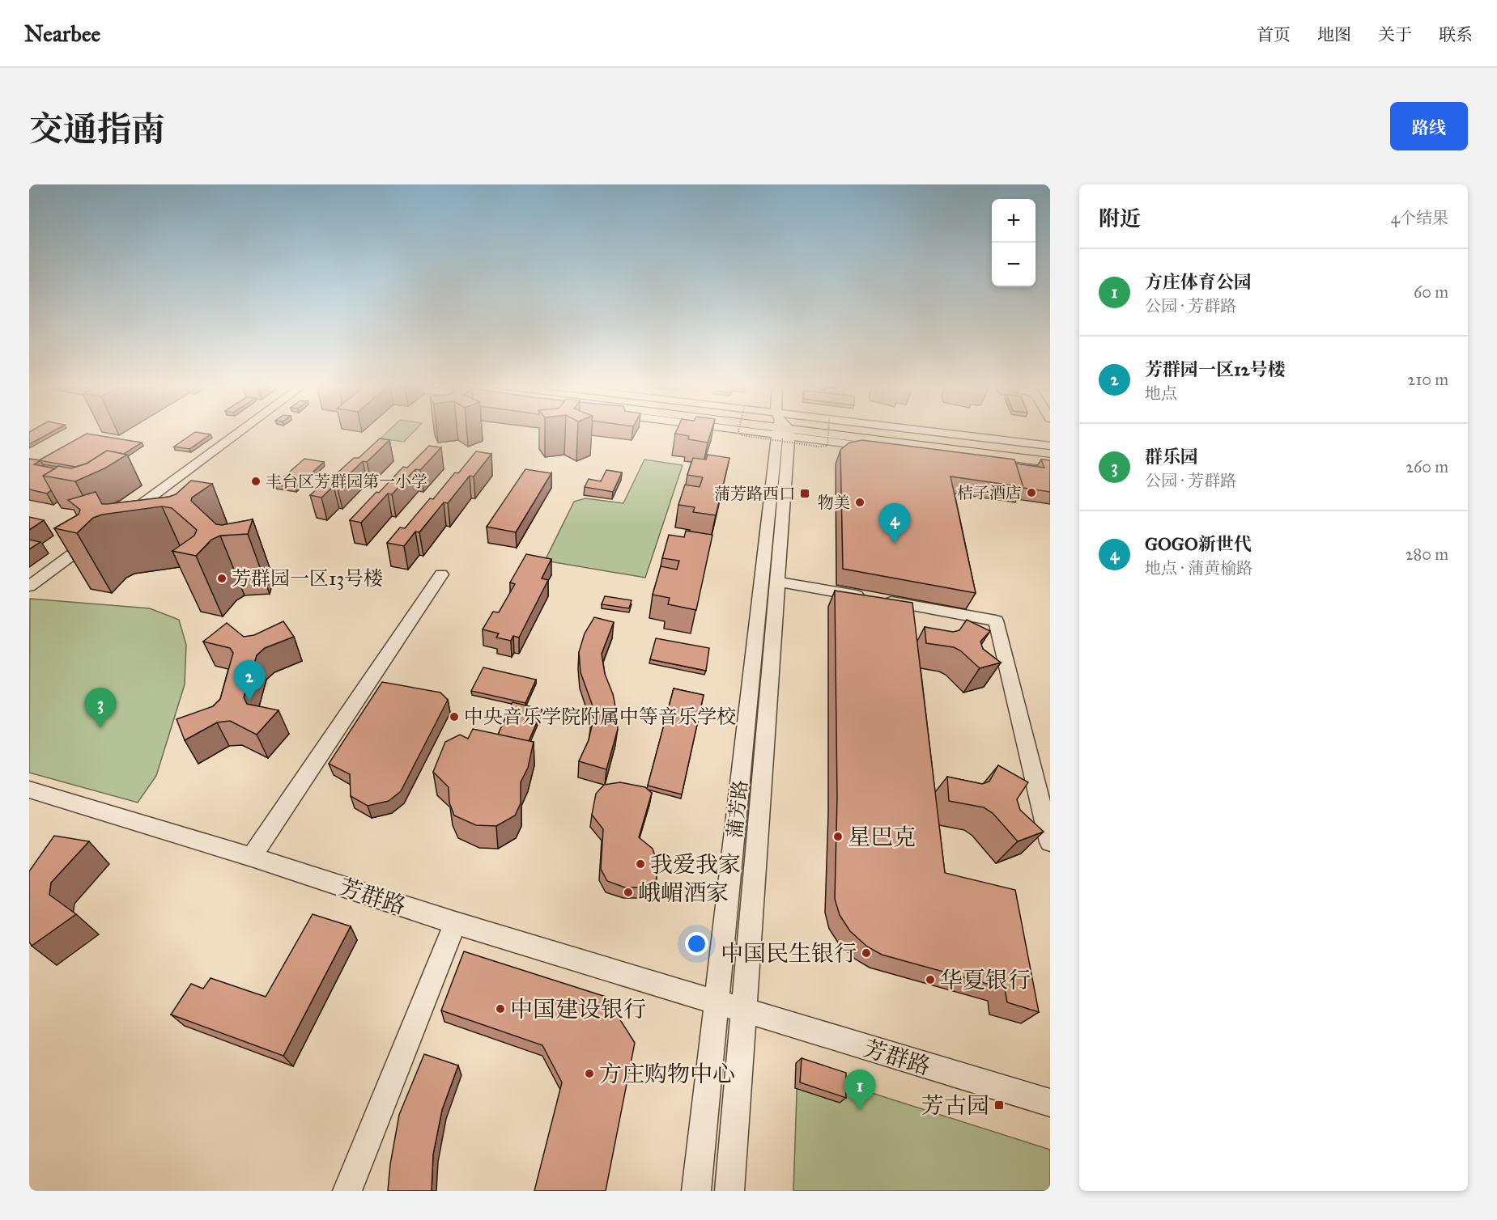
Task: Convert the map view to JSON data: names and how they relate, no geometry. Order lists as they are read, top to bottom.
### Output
{
  "streets": {
    "street": ["蒲芳路", "芳群路"]
  },
  "crossings": [
    ["蒲芳路", "芳群路"]
  ],
  "places": {
    "other": [
      "丰台区芳群园第一小学",
      "桔子酒店",
      "物美",
      "芳群园一区13号楼",
      "中央音乐学院附属中等音乐学校",
      "星巴克",
      "我爱我家",
      "峨嵋酒家",
      "中国民生银行",
      "华夏银行",
      "中国建设银行",
      "方庄购物中心"
    ],
    "transit": ["蒲芳路西口", "芳古园"]
  },
  "page": {
    "header": "Nearbee",
    "nav": [
      "首页",
      "地图",
      "关于",
      "联系"
    ],
    "title": "交通指南",
    "buttons": "路线",
    "heading": ["附近", "4个结果"],
    "map_buttons": ["+", "−"],
    "list": [
      {
        "mark": "1",
        "name": "方庄体育公园",
        "note": "公园 · 芳群路",
        "value": "60 m"
      },
      {
        "mark": "2",
        "name": "芳群园一区12号楼",
        "note": "地点",
        "value": "210 m"
      },
      {
        "mark": "3",
        "name": "群乐园",
        "note": "公园 · 芳群路",
        "value": "260 m"
      },
      {
        "mark": "4",
        "name": "GOGO新世代",
        "note": "地点 · 蒲黄榆路",
        "value": "280 m"
      }
    ],
    "pins": [
      "4",
      "2",
      "3",
      "1"
    ]
  }
}
